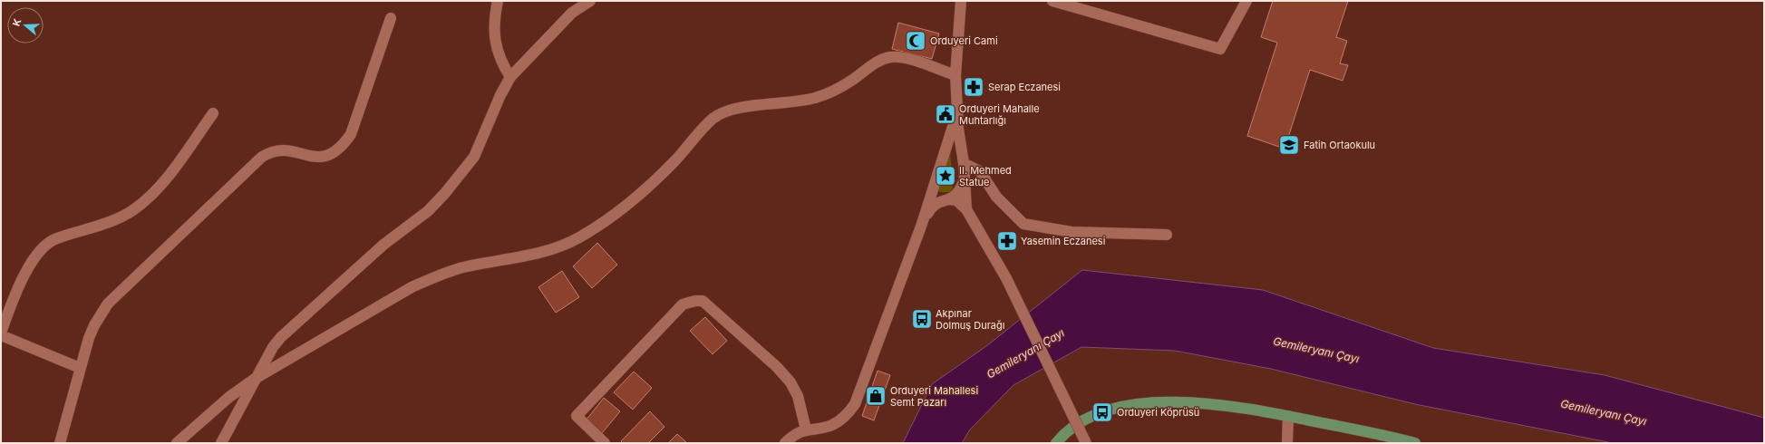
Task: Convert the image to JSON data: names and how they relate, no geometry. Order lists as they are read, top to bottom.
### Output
{
  "water": ["Gemileryanı Çayı"],
  "places": {
    "mosque": ["Orduyeri Cami"],
    "pharmacy": ["Serap Eczanesi", "Yasemin Eczanesi"],
    "public building": ["Orduyeri Mahalle Muhtarlığı"],
    "school or university": ["Fatih Ortaokulu"],
    "place": ["II. Mehmed Statue"],
    "bus stop": ["Akpınar Dolmuş Durağı", "Orduyeri Köprüsü"],
    "shop": ["Orduyeri Mahallesi Semt Pazarı"]
  },
  "north": "left"
}
